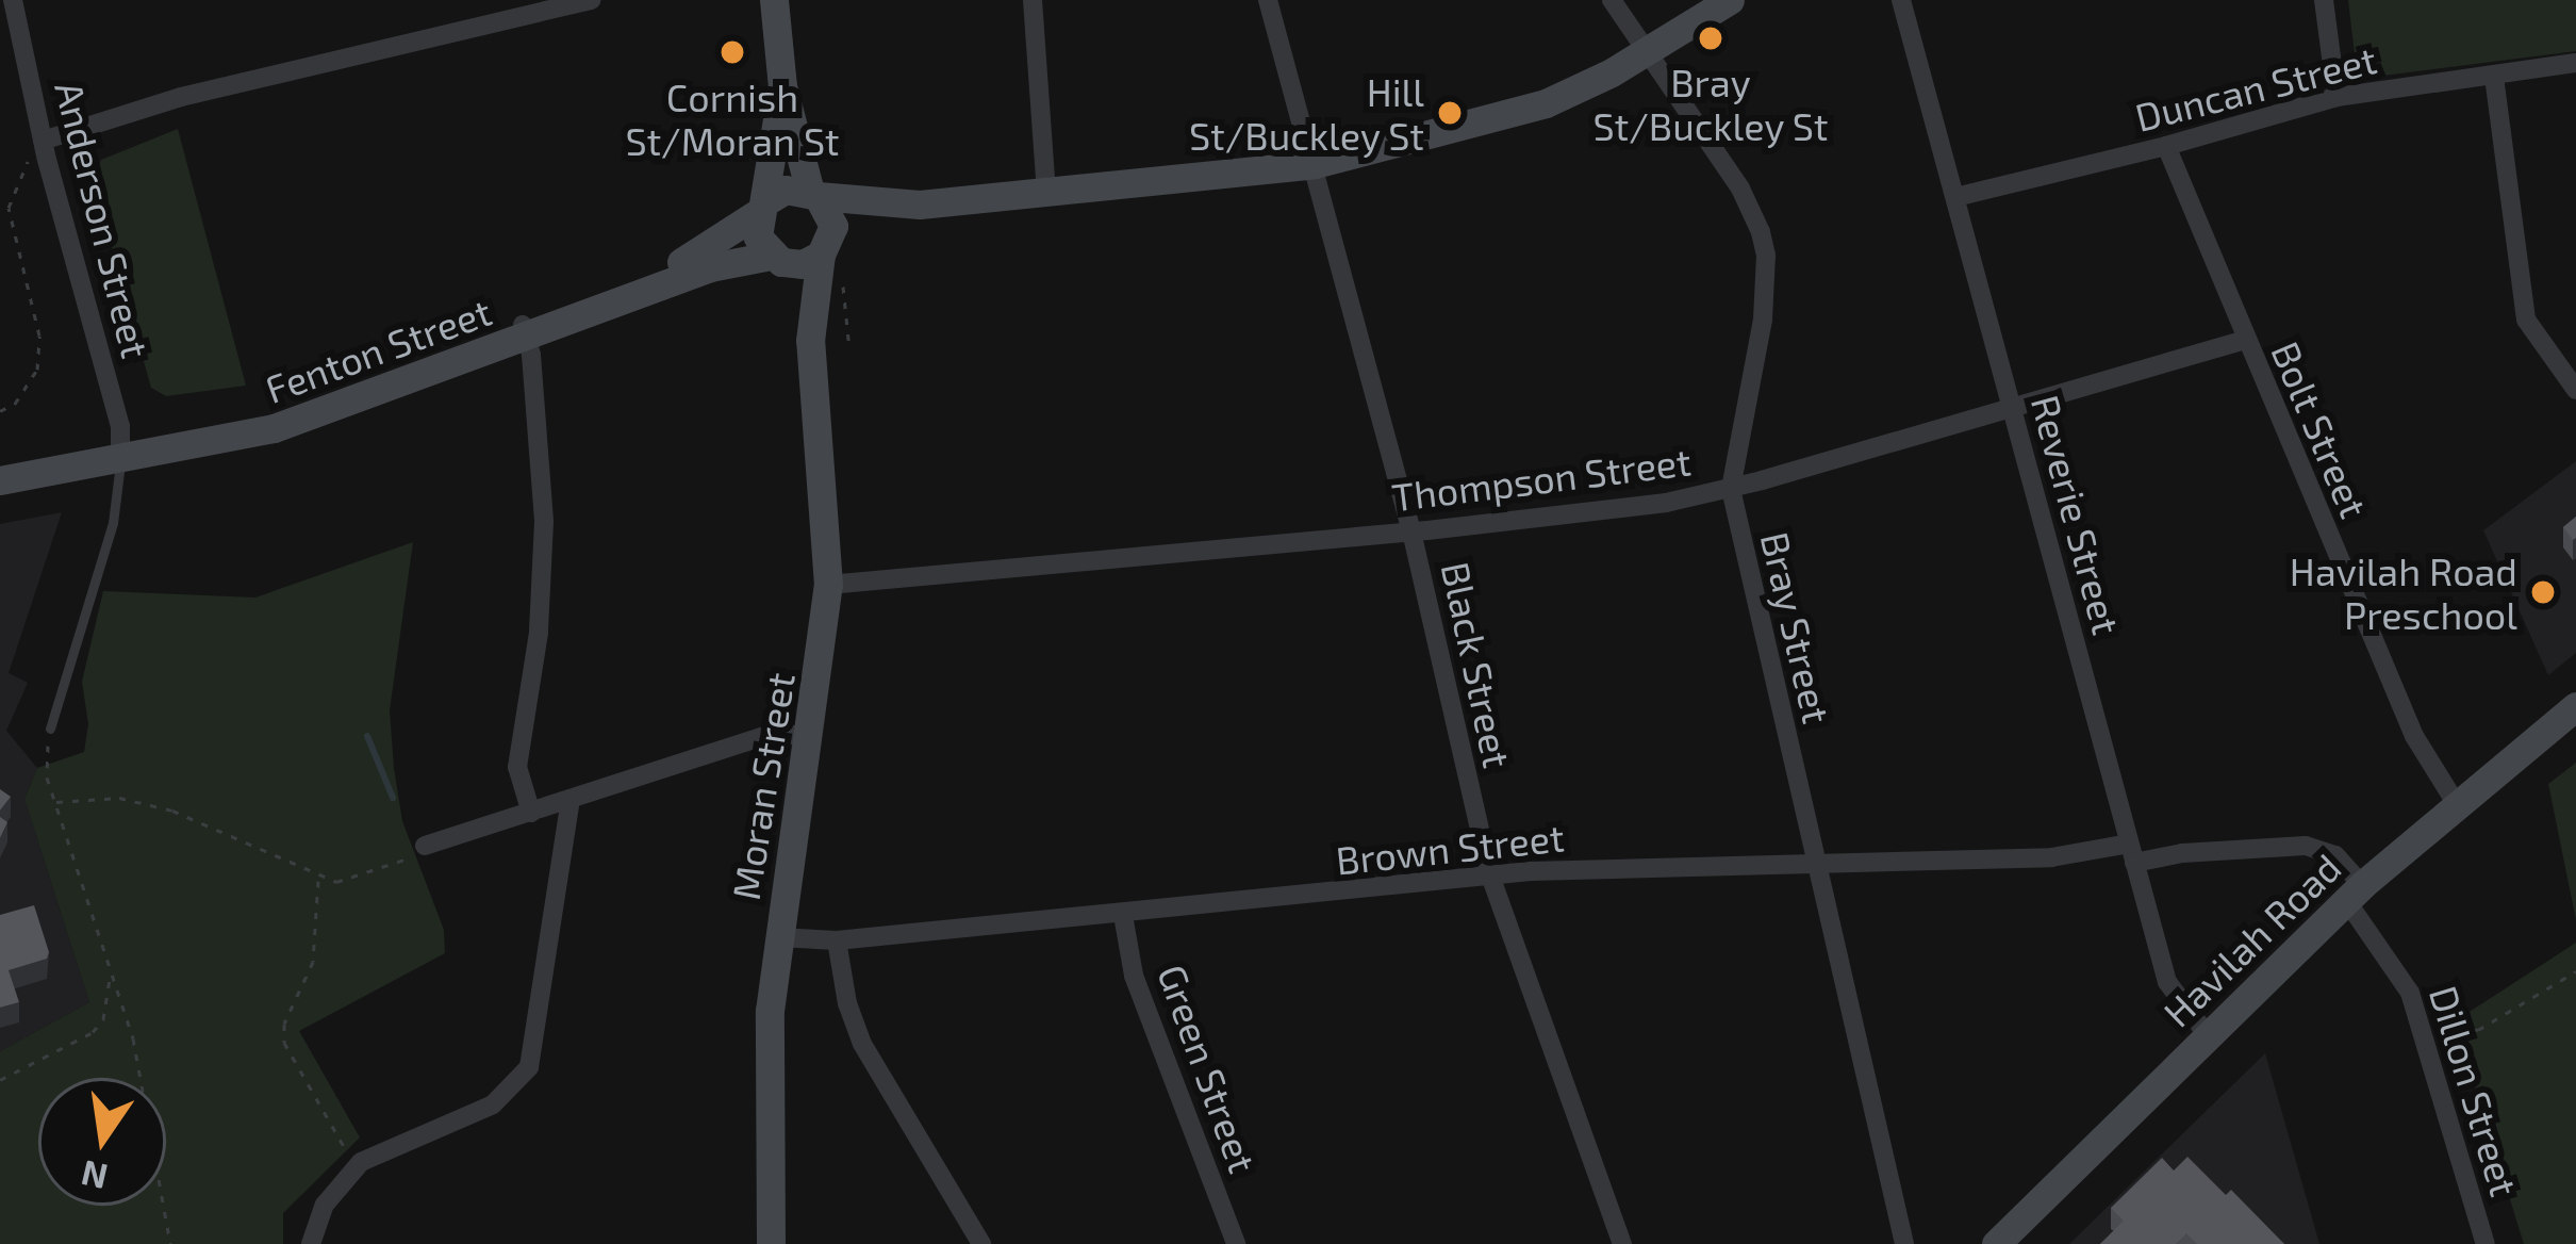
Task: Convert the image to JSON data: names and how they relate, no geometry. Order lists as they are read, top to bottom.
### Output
{
  "streets": {
    "street": [
      "Duncan Street",
      "Anderson Street",
      "Fenton Street",
      "Bolt Street",
      "Thompson Street",
      "Reverie Street",
      "Bray Street",
      "Black Street",
      "Moran Street",
      "Brown Street",
      "Havilah Road",
      "Green Street",
      "Dillon Street"
    ]
  },
  "crossings": [
    ["Duncan Street", "Bolt Street"],
    ["Duncan Street", "Reverie Street"],
    ["Anderson Street", "Fenton Street"],
    ["Fenton Street", "Moran Street"],
    ["Bolt Street", "Thompson Street"],
    ["Bolt Street", "Havilah Road"],
    ["Thompson Street", "Reverie Street"],
    ["Thompson Street", "Bray Street"],
    ["Thompson Street", "Black Street"],
    ["Thompson Street", "Moran Street"],
    ["Reverie Street", "Brown Street"],
    ["Reverie Street", "Havilah Road"],
    ["Bray Street", "Brown Street"],
    ["Black Street", "Brown Street"],
    ["Moran Street", "Brown Street"],
    ["Brown Street", "Havilah Road"],
    ["Brown Street", "Green Street"],
    ["Brown Street", "Dillon Street"],
    ["Havilah Road", "Dillon Street"]
  ],
  "places": [
    "Bray St/Buckley St",
    "Cornish St/Moran St",
    "Hill St/Buckley St",
    "Havilah Road Preschool"
  ],
  "north": "bottom"
}
